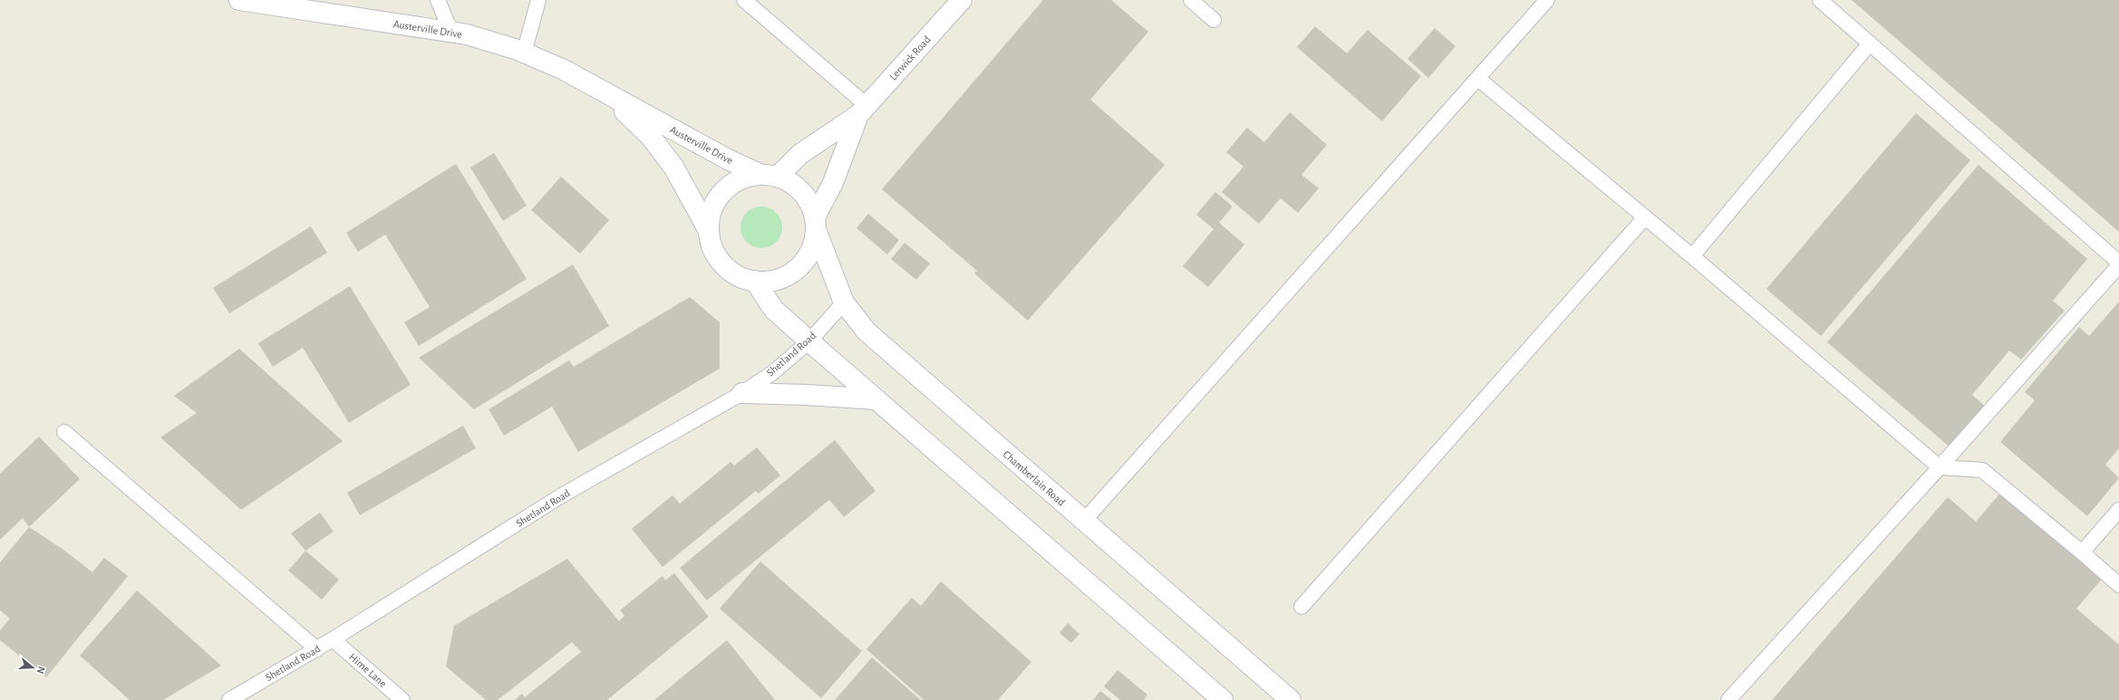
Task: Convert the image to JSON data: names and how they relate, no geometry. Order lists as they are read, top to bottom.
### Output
{
  "streets": {
    "street": ["Austerville Drive", "Lerwick Road", "Chamberlain Road"],
    "lane": ["Shetland Road", "Hime Lane"]
  },
  "crossings": [
    ["Austerville Drive", "Lerwick Road"],
    ["Austerville Drive", "Chamberlain Road"],
    ["Lerwick Road", "Chamberlain Road"],
    ["Shetland Road", "Chamberlain Road"],
    ["Shetland Road", "Hime Lane"]
  ],
  "north": "right"
}
